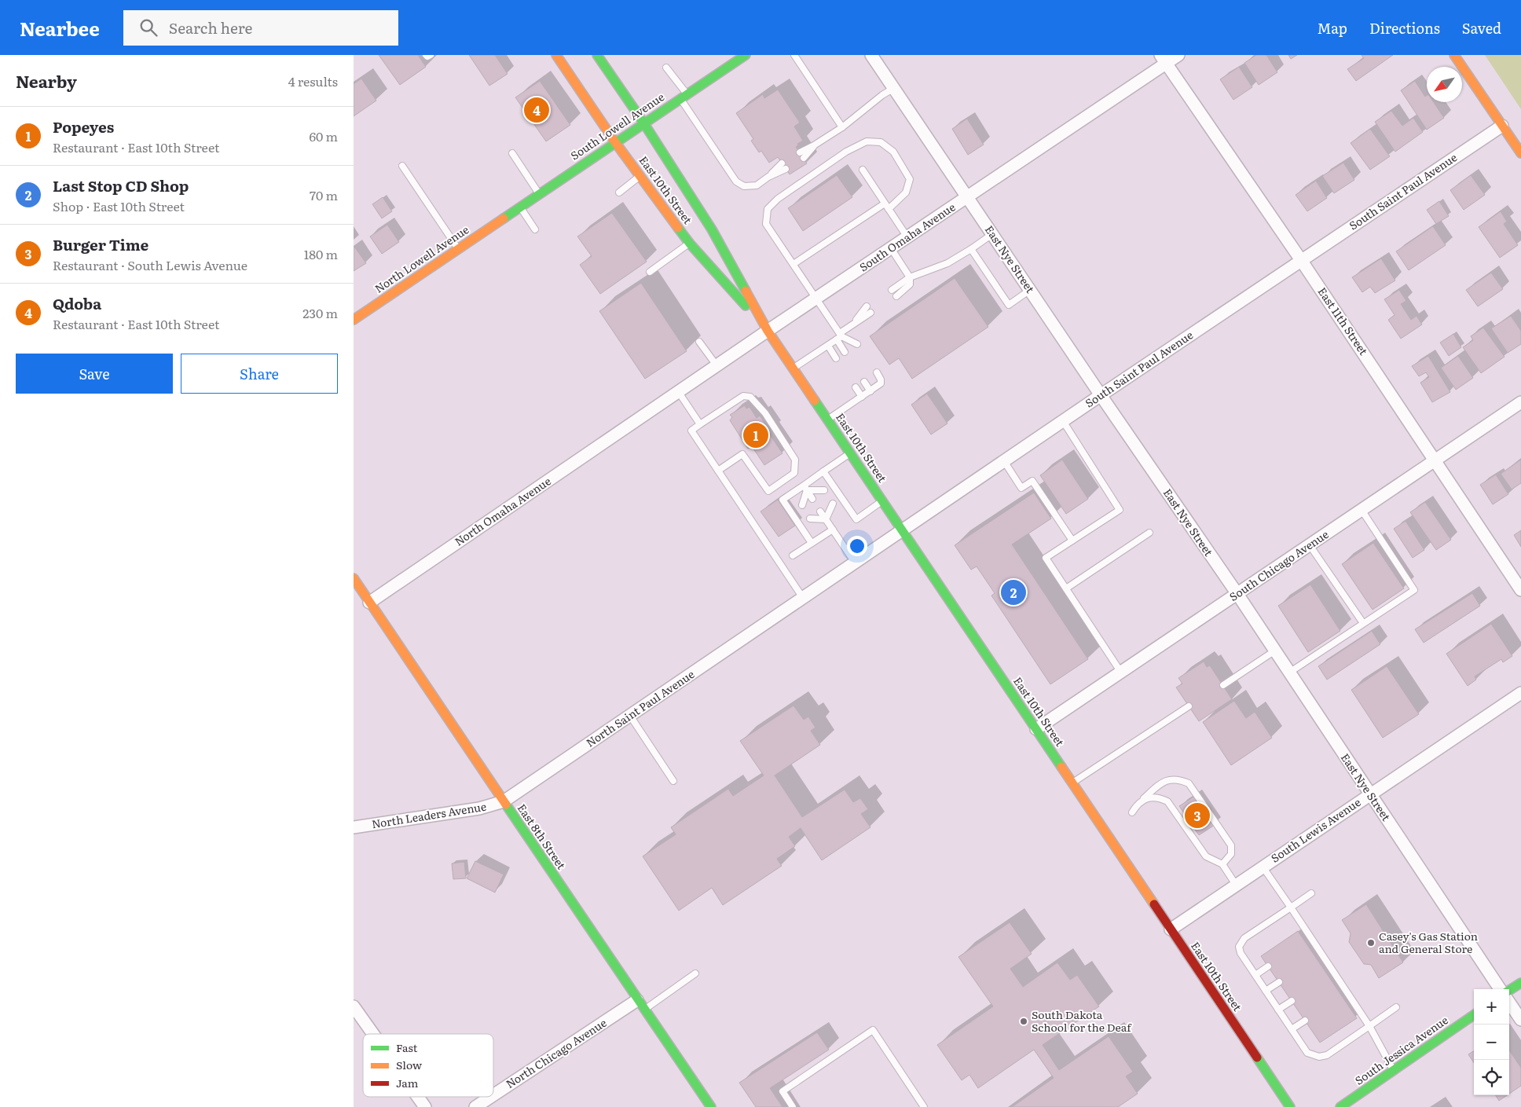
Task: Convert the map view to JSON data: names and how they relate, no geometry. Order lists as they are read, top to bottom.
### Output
{
  "streets": {
    "main road": [
      "South Lowell Avenue",
      "East 10th Street",
      "North Lowell Avenue",
      "East 8th Street",
      "South Jessica Avenue"
    ],
    "street": [
      "South Saint Paul Avenue",
      "South Omaha Avenue",
      "East Nye Street",
      "East 11th Street",
      "North Omaha Avenue",
      "South Chicago Avenue",
      "North Saint Paul Avenue",
      "North Leaders Avenue",
      "South Lewis Avenue",
      "North Chicago Avenue"
    ]
  },
  "crossings": [
    ["South Lowell Avenue", "East 10th Street"],
    ["South Lowell Avenue", "North Lowell Avenue"],
    ["East 10th Street", "South Saint Paul Avenue"],
    ["East 10th Street", "South Omaha Avenue"],
    ["East 10th Street", "South Chicago Avenue"],
    ["East 10th Street", "South Lewis Avenue"],
    ["South Saint Paul Avenue", "East Nye Street"],
    ["South Saint Paul Avenue", "East 11th Street"],
    ["South Saint Paul Avenue", "North Saint Paul Avenue"],
    ["South Omaha Avenue", "East Nye Street"],
    ["South Omaha Avenue", "East 11th Street"],
    ["South Omaha Avenue", "North Omaha Avenue"],
    ["East Nye Street", "South Chicago Avenue"],
    ["East Nye Street", "South Lewis Avenue"],
    ["East 11th Street", "South Chicago Avenue"],
    ["North Omaha Avenue", "East 8th Street"],
    ["North Saint Paul Avenue", "North Leaders Avenue"],
    ["North Saint Paul Avenue", "East 8th Street"],
    ["North Leaders Avenue", "East 8th Street"],
    ["East 8th Street", "North Chicago Avenue"]
  ],
  "places": ["Casey's Gas Station and General Store", "South Dakota School for the Deaf"],
  "legend": ["Fast", "Slow", "Jam"],
  "north": "bottom left",
  "page": {
    "header": "Nearbee",
    "search": "Search here",
    "nav": ["Map", "Directions", "Saved"],
    "heading": ["Nearby", "4 results"],
    "pins": [
      "4",
      "1",
      "2",
      "3"
    ],
    "list": [
      {
        "mark": "1",
        "name": "Popeyes",
        "note": "Restaurant · East 10th Street",
        "value": "60 m"
      },
      {
        "mark": "2",
        "name": "Last Stop CD Shop",
        "note": "Shop · East 10th Street",
        "value": "70 m"
      },
      {
        "mark": "3",
        "name": "Burger Time",
        "note": "Restaurant · South Lewis Avenue",
        "value": "180 m"
      },
      {
        "mark": "4",
        "name": "Qdoba",
        "note": "Restaurant · East 10th Street",
        "value": "230 m"
      }
    ],
    "buttons": ["Save", "Share"],
    "map_buttons": ["+", "−"]
  }
}
